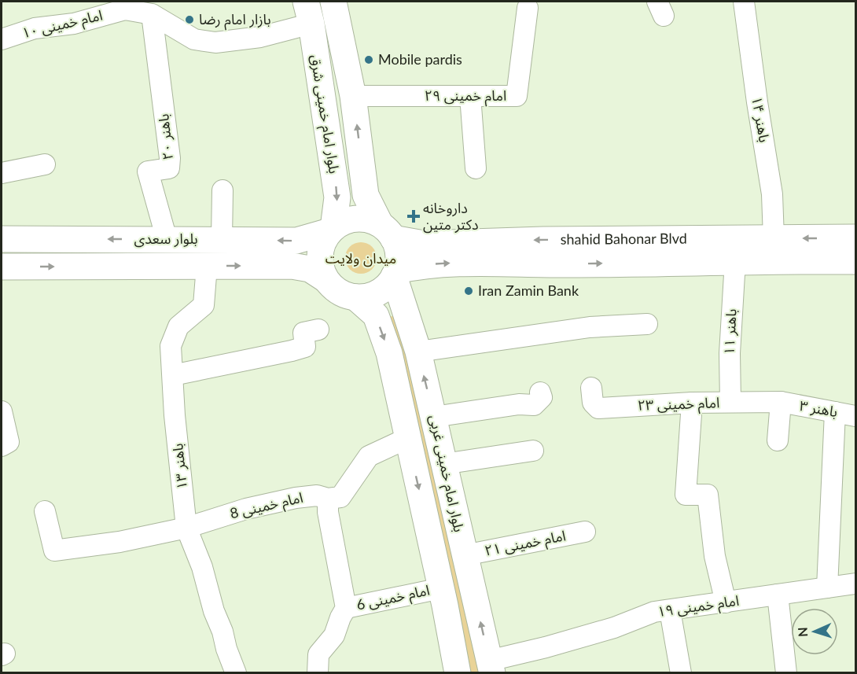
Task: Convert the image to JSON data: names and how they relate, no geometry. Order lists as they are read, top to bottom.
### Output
{
  "streets": {
    "main road": [
      "بلوار امام خمینی شرق",
      "بلوار سعدی",
      "shahid Bahonar Blvd",
      "بلوار امام خمینی غربی"
    ],
    "street": [
      "امام خمینی ۱۰",
      "امام خمینی ۲۹",
      "باهنر ۱۴",
      "باهنر ۲۰",
      "باهنر ۱۱",
      "امام خمینی ۲۳",
      "باهنر ۳",
      "باهنر ۱۳",
      "امام خمینی 8",
      "امام خمینی ۲۱",
      "امام خمینی 6",
      "امام خمینی ۱۹"
    ]
  },
  "crossings": [
    ["امام خمینی ۱۰", "بلوار امام خمینی شرق"],
    ["امام خمینی ۱۰", "باهنر ۲۰"],
    ["امام خمینی ۲۹", "بلوار امام خمینی شرق"],
    ["بلوار امام خمینی شرق", "بلوار سعدی"],
    ["بلوار امام خمینی شرق", "shahid Bahonar Blvd"],
    ["بلوار امام خمینی شرق", "بلوار امام خمینی غربی"],
    ["باهنر ۱۴", "shahid Bahonar Blvd"],
    ["باهنر ۲۰", "بلوار سعدی"],
    ["بلوار سعدی", "shahid Bahonar Blvd"],
    ["بلوار سعدی", "باهنر ۱۳"],
    ["بلوار سعدی", "بلوار امام خمینی غربی"],
    ["shahid Bahonar Blvd", "باهنر ۱۱"],
    ["shahid Bahonar Blvd", "بلوار امام خمینی غربی"],
    ["باهنر ۱۱", "امام خمینی ۲۳"],
    ["امام خمینی ۲۳", "باهنر ۳"],
    ["باهنر ۱۳", "امام خمینی 8"],
    ["بلوار امام خمینی غربی", "امام خمینی ۲۱"],
    ["بلوار امام خمینی غربی", "امام خمینی ۱۹"]
  ],
  "parks": ["میدان ولایت"],
  "places": {
    "other": ["بازار امام رضا", "Mobile pardis", "Iran Zamin Bank"],
    "health": ["داروخانه دکتر متین"]
  },
  "north": "left"
}
